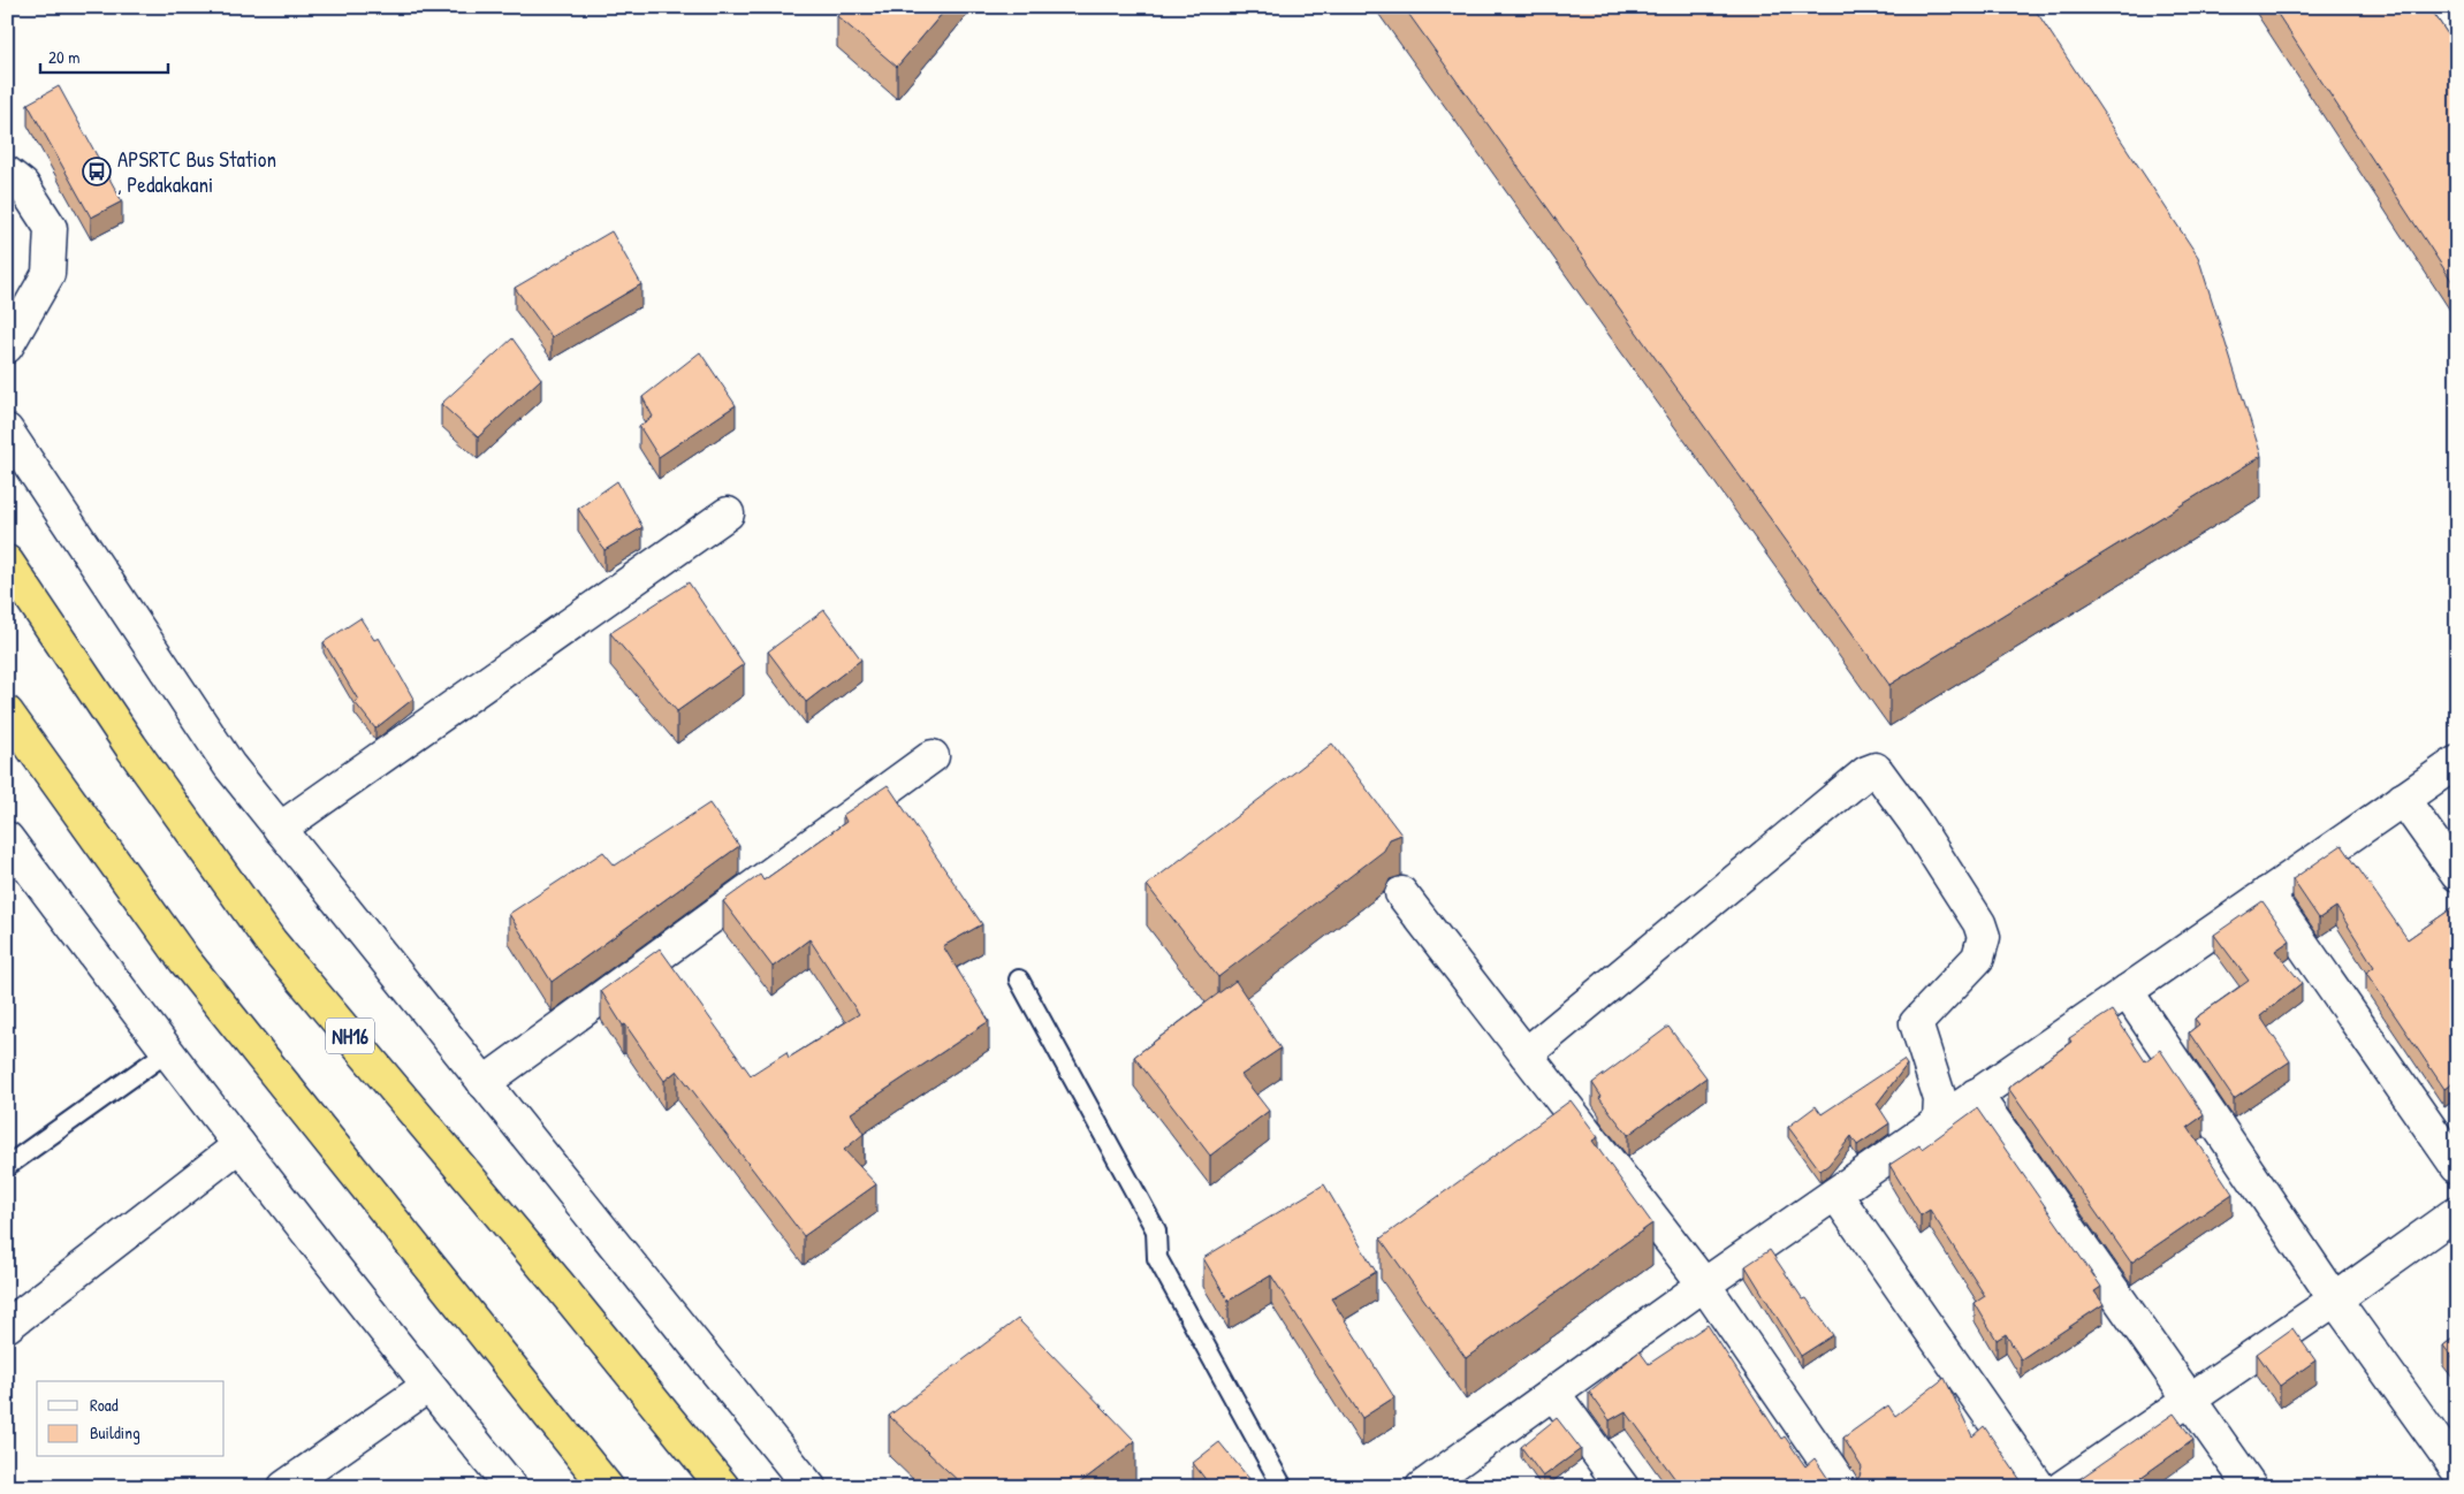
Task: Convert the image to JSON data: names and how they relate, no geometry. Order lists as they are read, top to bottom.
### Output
{
  "streets": {
    "highway": ["NH16"]
  },
  "places": {
    "bus stop": ["APSRTC Bus Station , Pedakakani"]
  },
  "legend": ["Road", "Building"],
  "scale_bar": "20 m"
}
